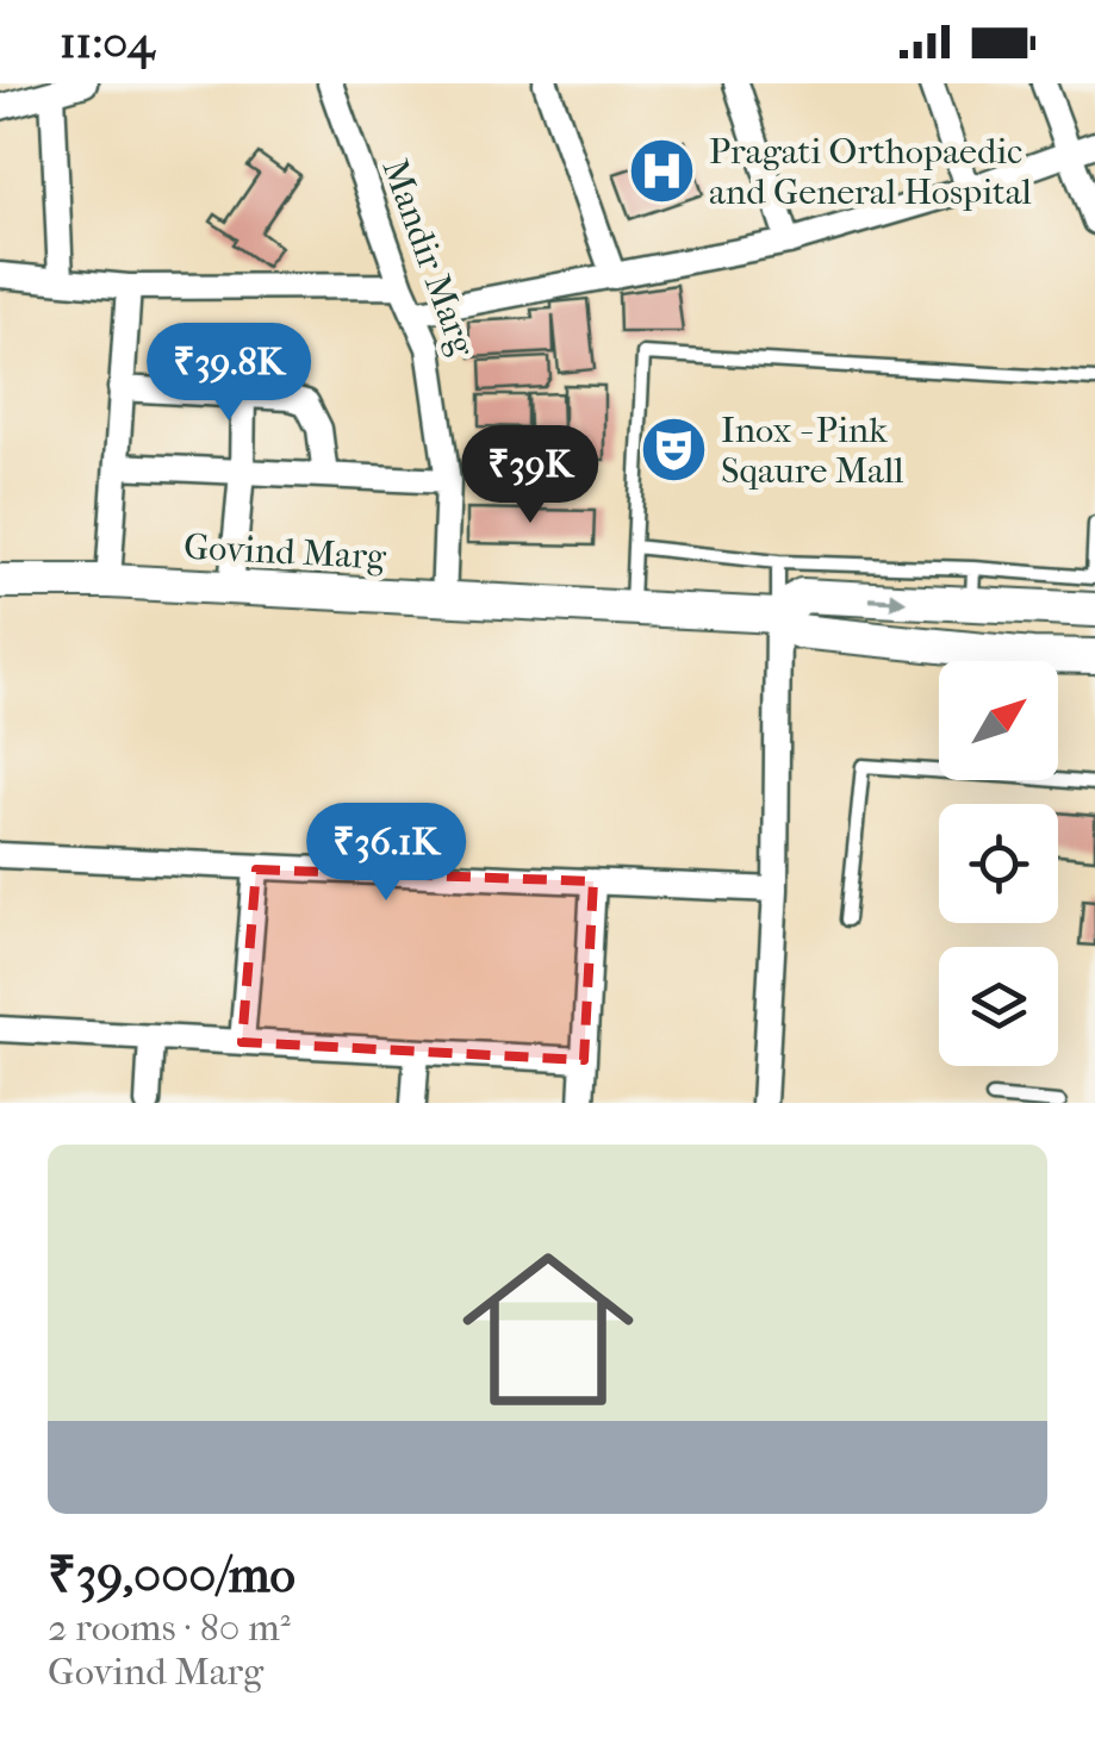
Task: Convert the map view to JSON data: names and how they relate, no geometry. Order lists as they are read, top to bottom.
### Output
{
  "streets": {
    "street": ["Mandir Marg", "Govind Marg"]
  },
  "crossings": [
    ["Mandir Marg", "Govind Marg"]
  ],
  "places": {
    "hospital": ["Pragati Orthopaedic and General Hospital"],
    "theatre": ["Inox - Pink Sqaure Mall"]
  },
  "north": "top right",
  "page": {
    "status": "11:04",
    "price": ["₹39.8K", "₹39K", "₹36.1K"],
    "list": [
      {
        "name": "₹39,000/mo",
        "note": "2 rooms · 80 m² · Govind Marg"
      }
    ]
  }
}
